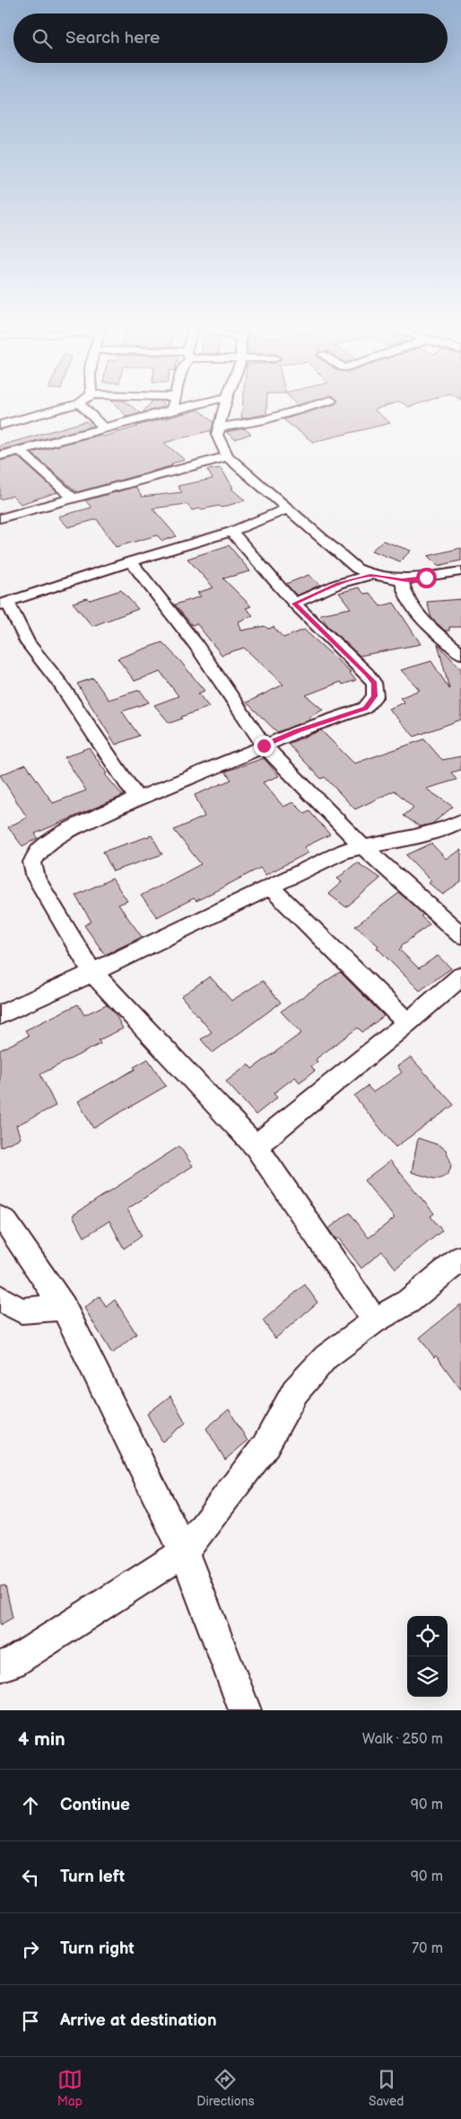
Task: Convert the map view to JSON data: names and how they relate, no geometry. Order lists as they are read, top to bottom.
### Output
{
  "page": {
    "search": "Search here",
    "heading": ["4 min", "Walk · 250 m"],
    "list": [
      ["Continue", "90 m"],
      ["Turn left", "90 m"],
      ["Turn right", "70 m"],
      "Arrive at destination"
    ],
    "nav": ["Map", "Directions", "Saved"]
  }
}
